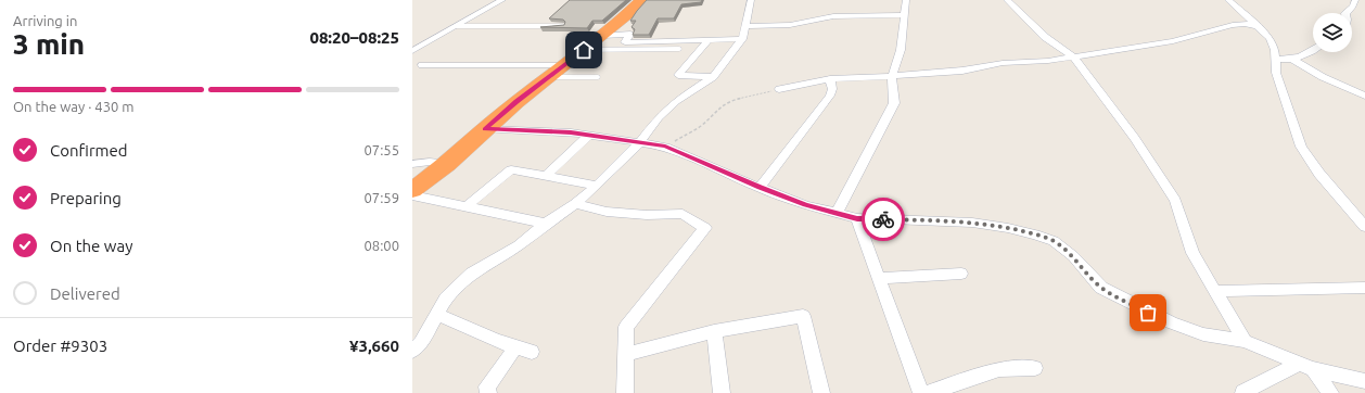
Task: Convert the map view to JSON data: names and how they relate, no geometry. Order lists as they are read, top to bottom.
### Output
{
  "page": {
    "heading": ["3 min", "Arriving in", "08:20–08:25"],
    "panel": ["Order #9303", "¥3,660"],
    "bar": "On the way · 430 m",
    "list": [
      ["Confirmed", "07:55"],
      ["Preparing", "07:59"],
      ["On the way", "08:00"],
      "Delivered"
    ]
  }
}
